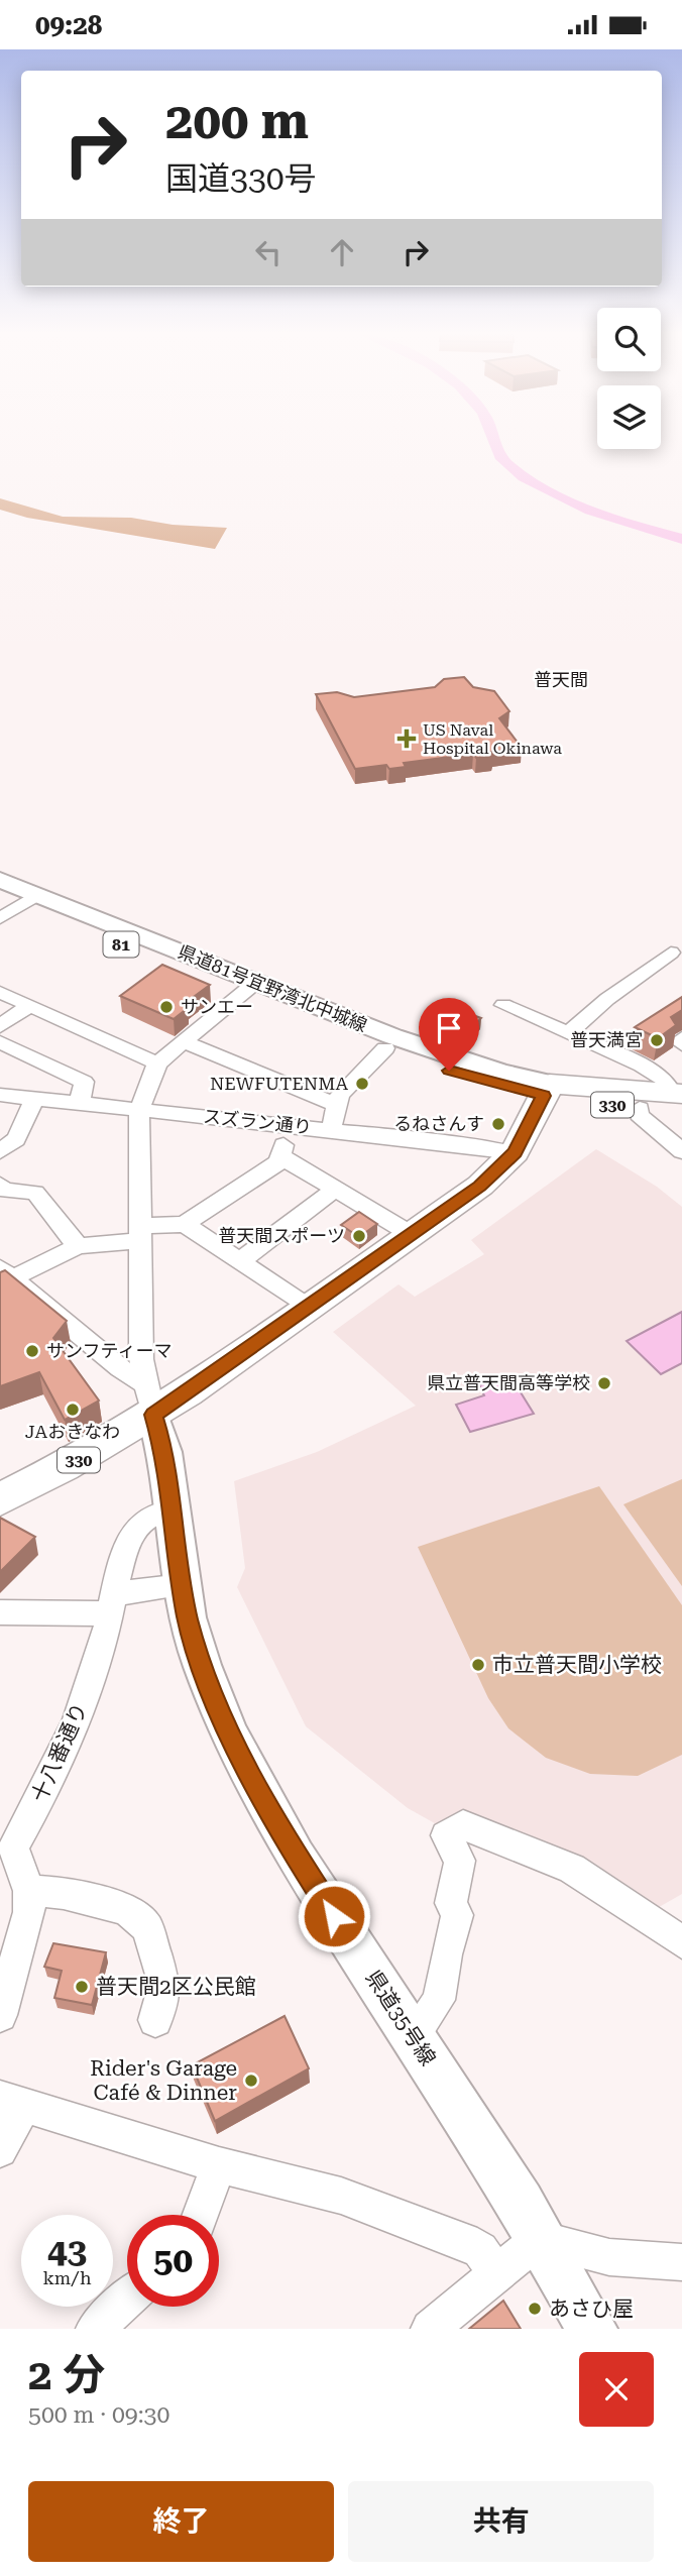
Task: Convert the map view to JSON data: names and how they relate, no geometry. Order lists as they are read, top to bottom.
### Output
{
  "streets": {
    "highway": ["330"],
    "main road": ["81", "県道81号宜野湾北中城線", "県道35号線"],
    "street": ["スズラン通り", "十八番通り"]
  },
  "crossings": [
    ["県道81号宜野湾北中城線", "330"],
    ["330", "スズラン通り"],
    ["330", "県道35号線"],
    ["十八番通り", "県道35号線"]
  ],
  "districts": ["普天間"],
  "places": {
    "health": ["US Naval Hospital Okinawa"],
    "other": [
      "サンエー",
      "普天満宮",
      "NEWFUTENMA",
      "るねさんす",
      "普天間スポーツ",
      "サンフティーマ",
      "県立普天間高等学校",
      "JAおきなわ",
      "市立普天間小学校",
      "普天間2区公民館",
      "Rider's Garage Café & Dinner",
      "あさひ屋"
    ]
  },
  "page": {
    "status": "09:28",
    "turn": ["200 m", "国道330号"],
    "speed": "43 km/h",
    "limit": "50",
    "heading": ["2 分", "500 m · 09:30"],
    "buttons": ["終了", "共有"]
  }
}
